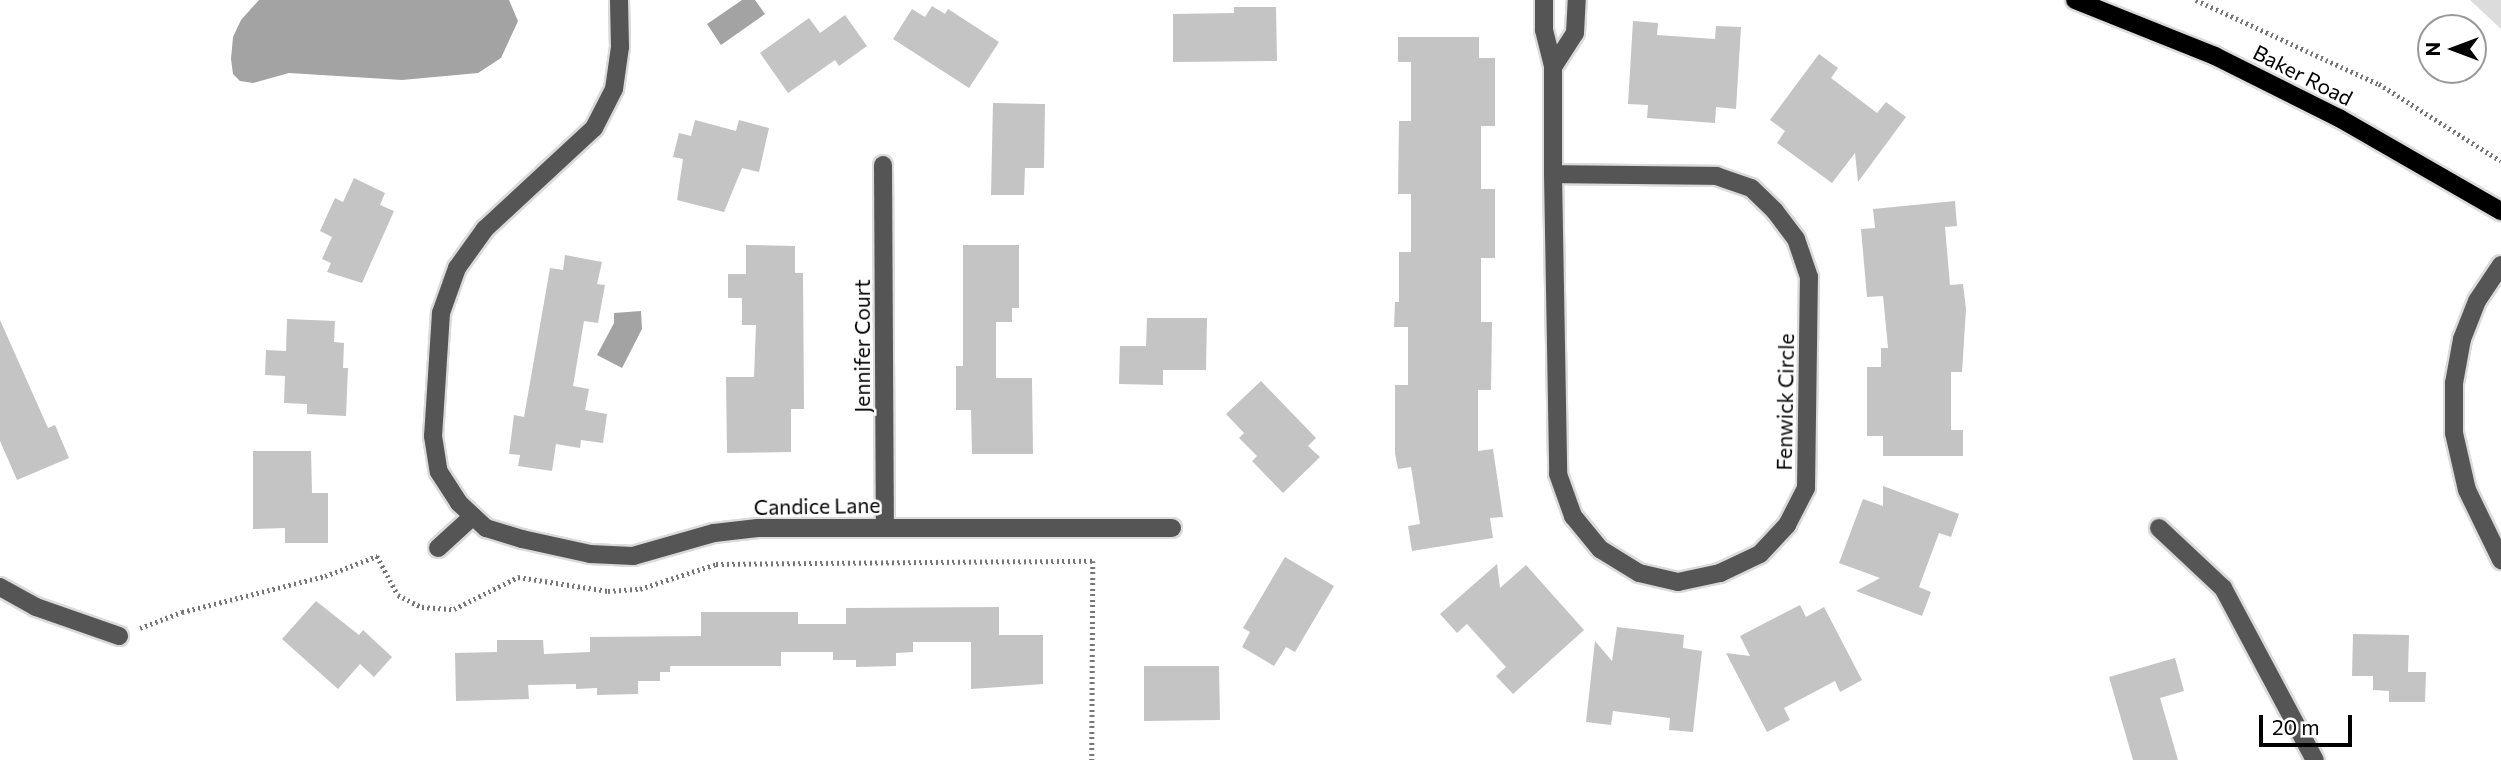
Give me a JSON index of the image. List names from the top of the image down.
{
  "streets": {
    "main road": ["Baker Road"],
    "street": ["Jennifer Court", "Fenwick Circle", "Candice Lane"]
  },
  "crossings": [
    ["Jennifer Court", "Candice Lane"]
  ],
  "scale_bar": "20 m",
  "north": "left"
}
